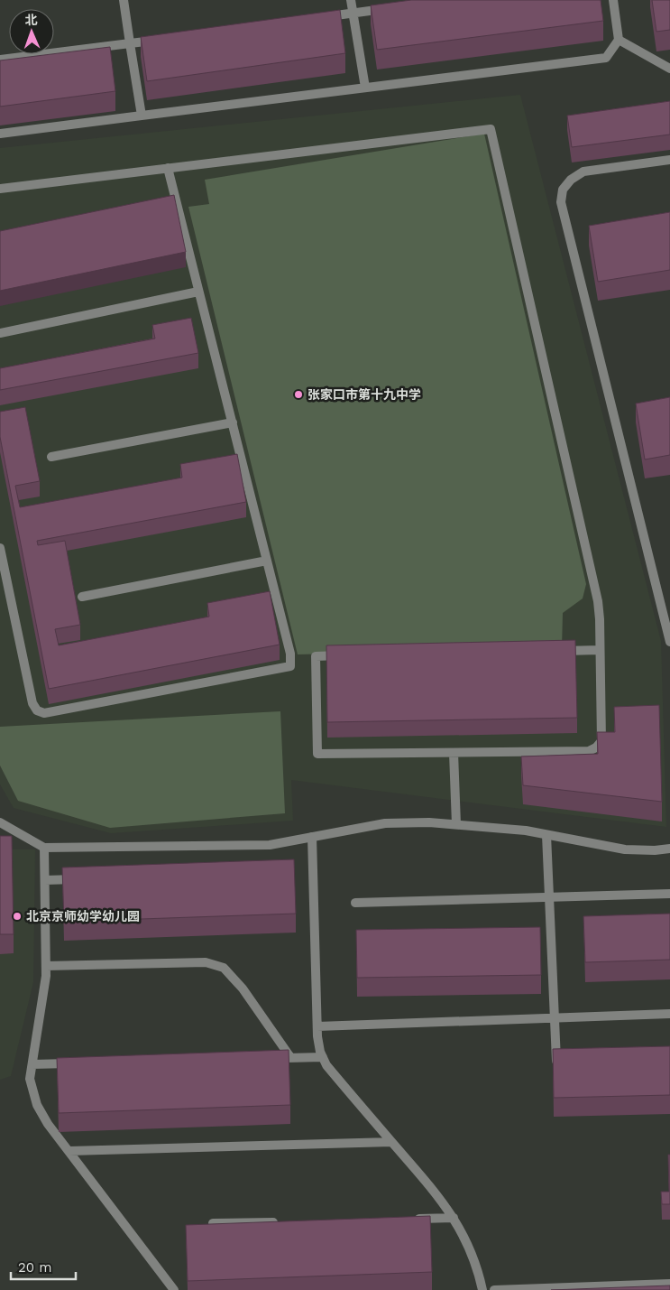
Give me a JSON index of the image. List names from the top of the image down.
{
  "places": ["张家口市第十九中学", "北京京师幼学幼儿园"],
  "scale_bar": "20 m",
  "north": "top"
}
